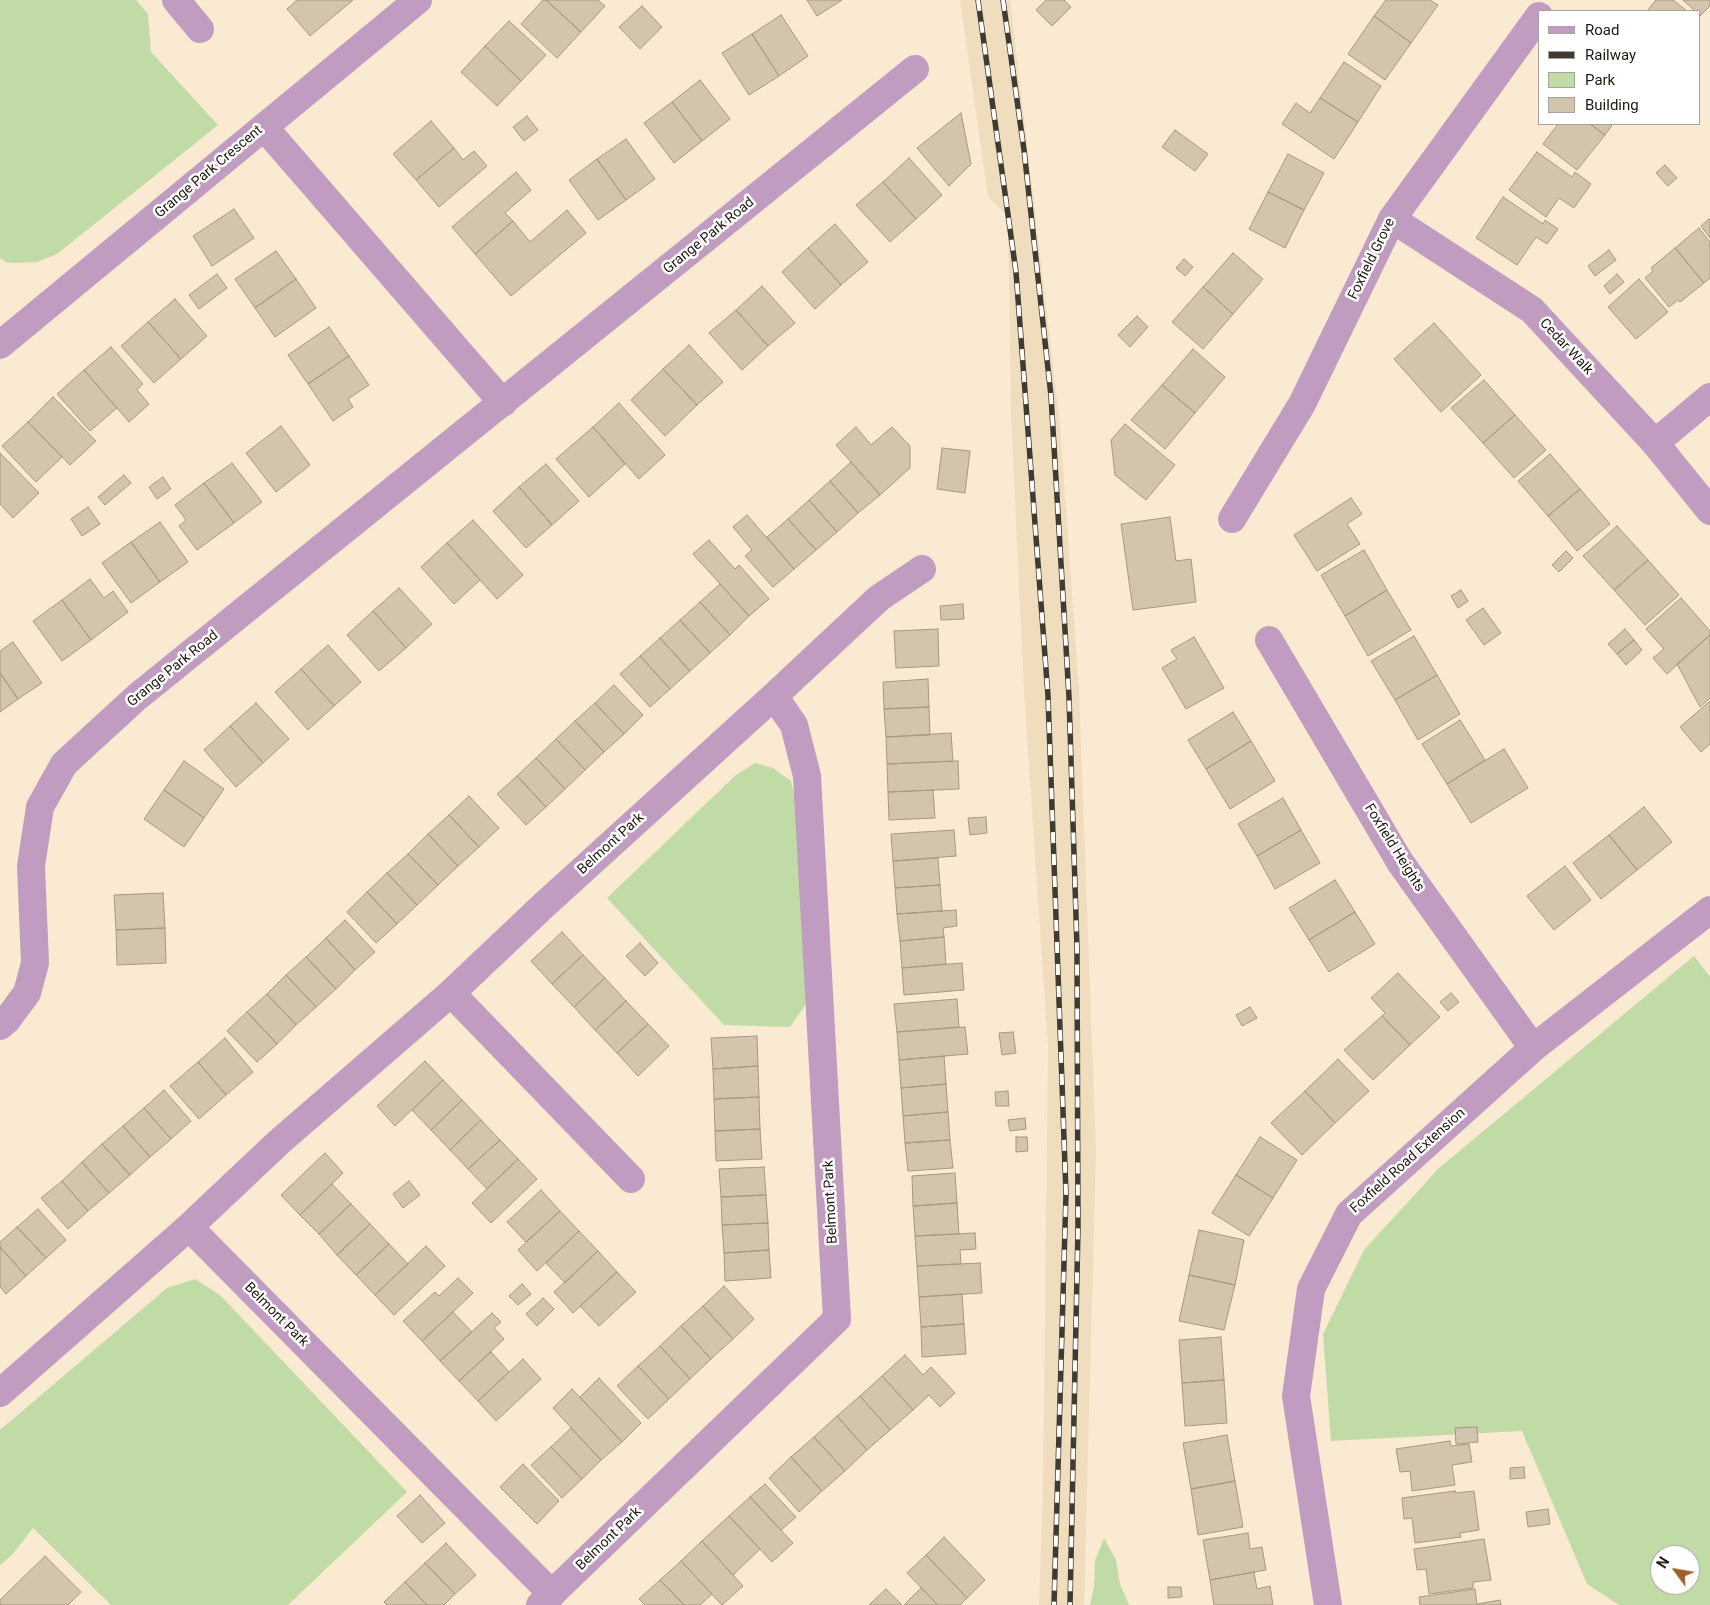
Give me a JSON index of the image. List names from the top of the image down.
{
  "streets": {
    "street": [
      "Grange Park Crescent",
      "Grange Park Road",
      "Foxfield Grove",
      "Cedar Walk",
      "Belmont Park",
      "Foxfield Heights",
      "Foxfield Road Extension"
    ]
  },
  "crossings": [
    ["Foxfield Grove", "Cedar Walk"],
    ["Foxfield Heights", "Foxfield Road Extension"]
  ],
  "legend": [
    "Road",
    "Railway",
    "Park",
    "Building"
  ],
  "north": "top left"
}
